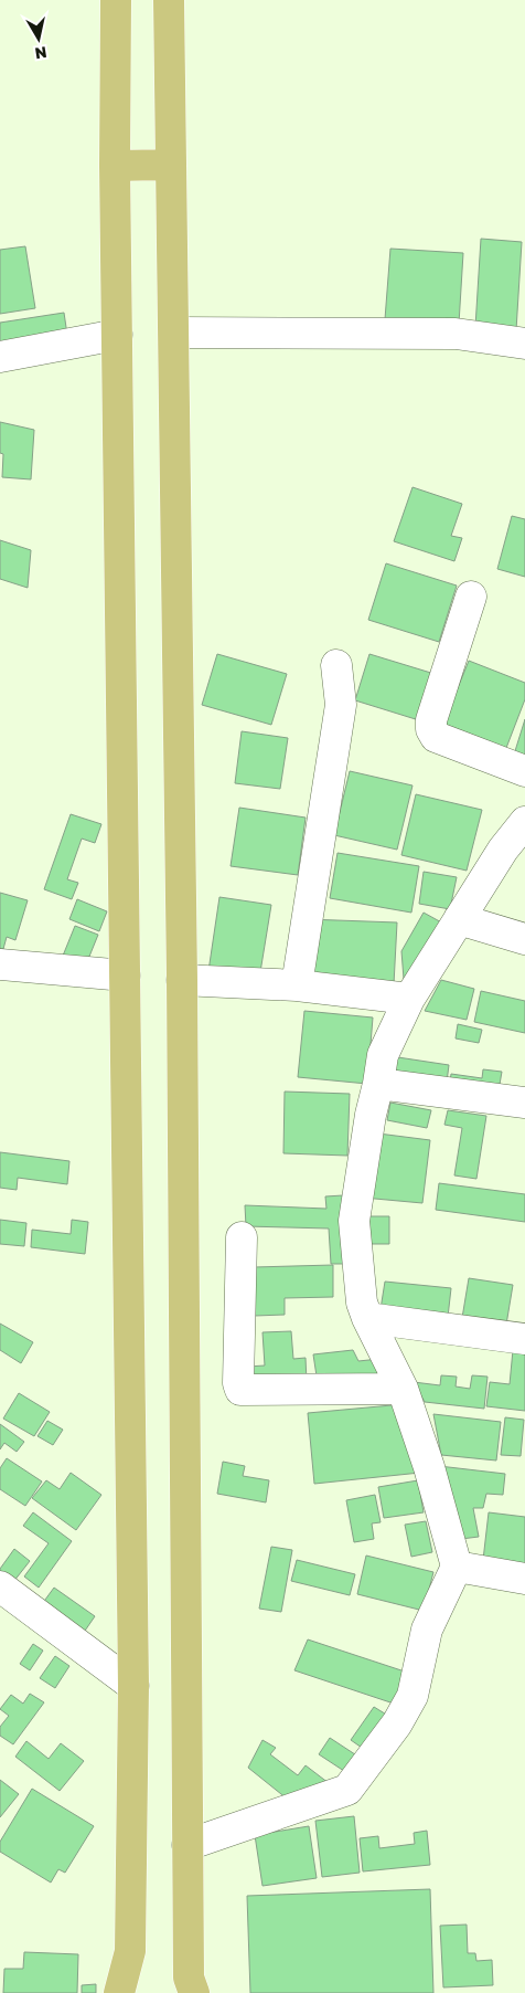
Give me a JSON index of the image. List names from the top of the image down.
{
  "north": "bottom"
}
